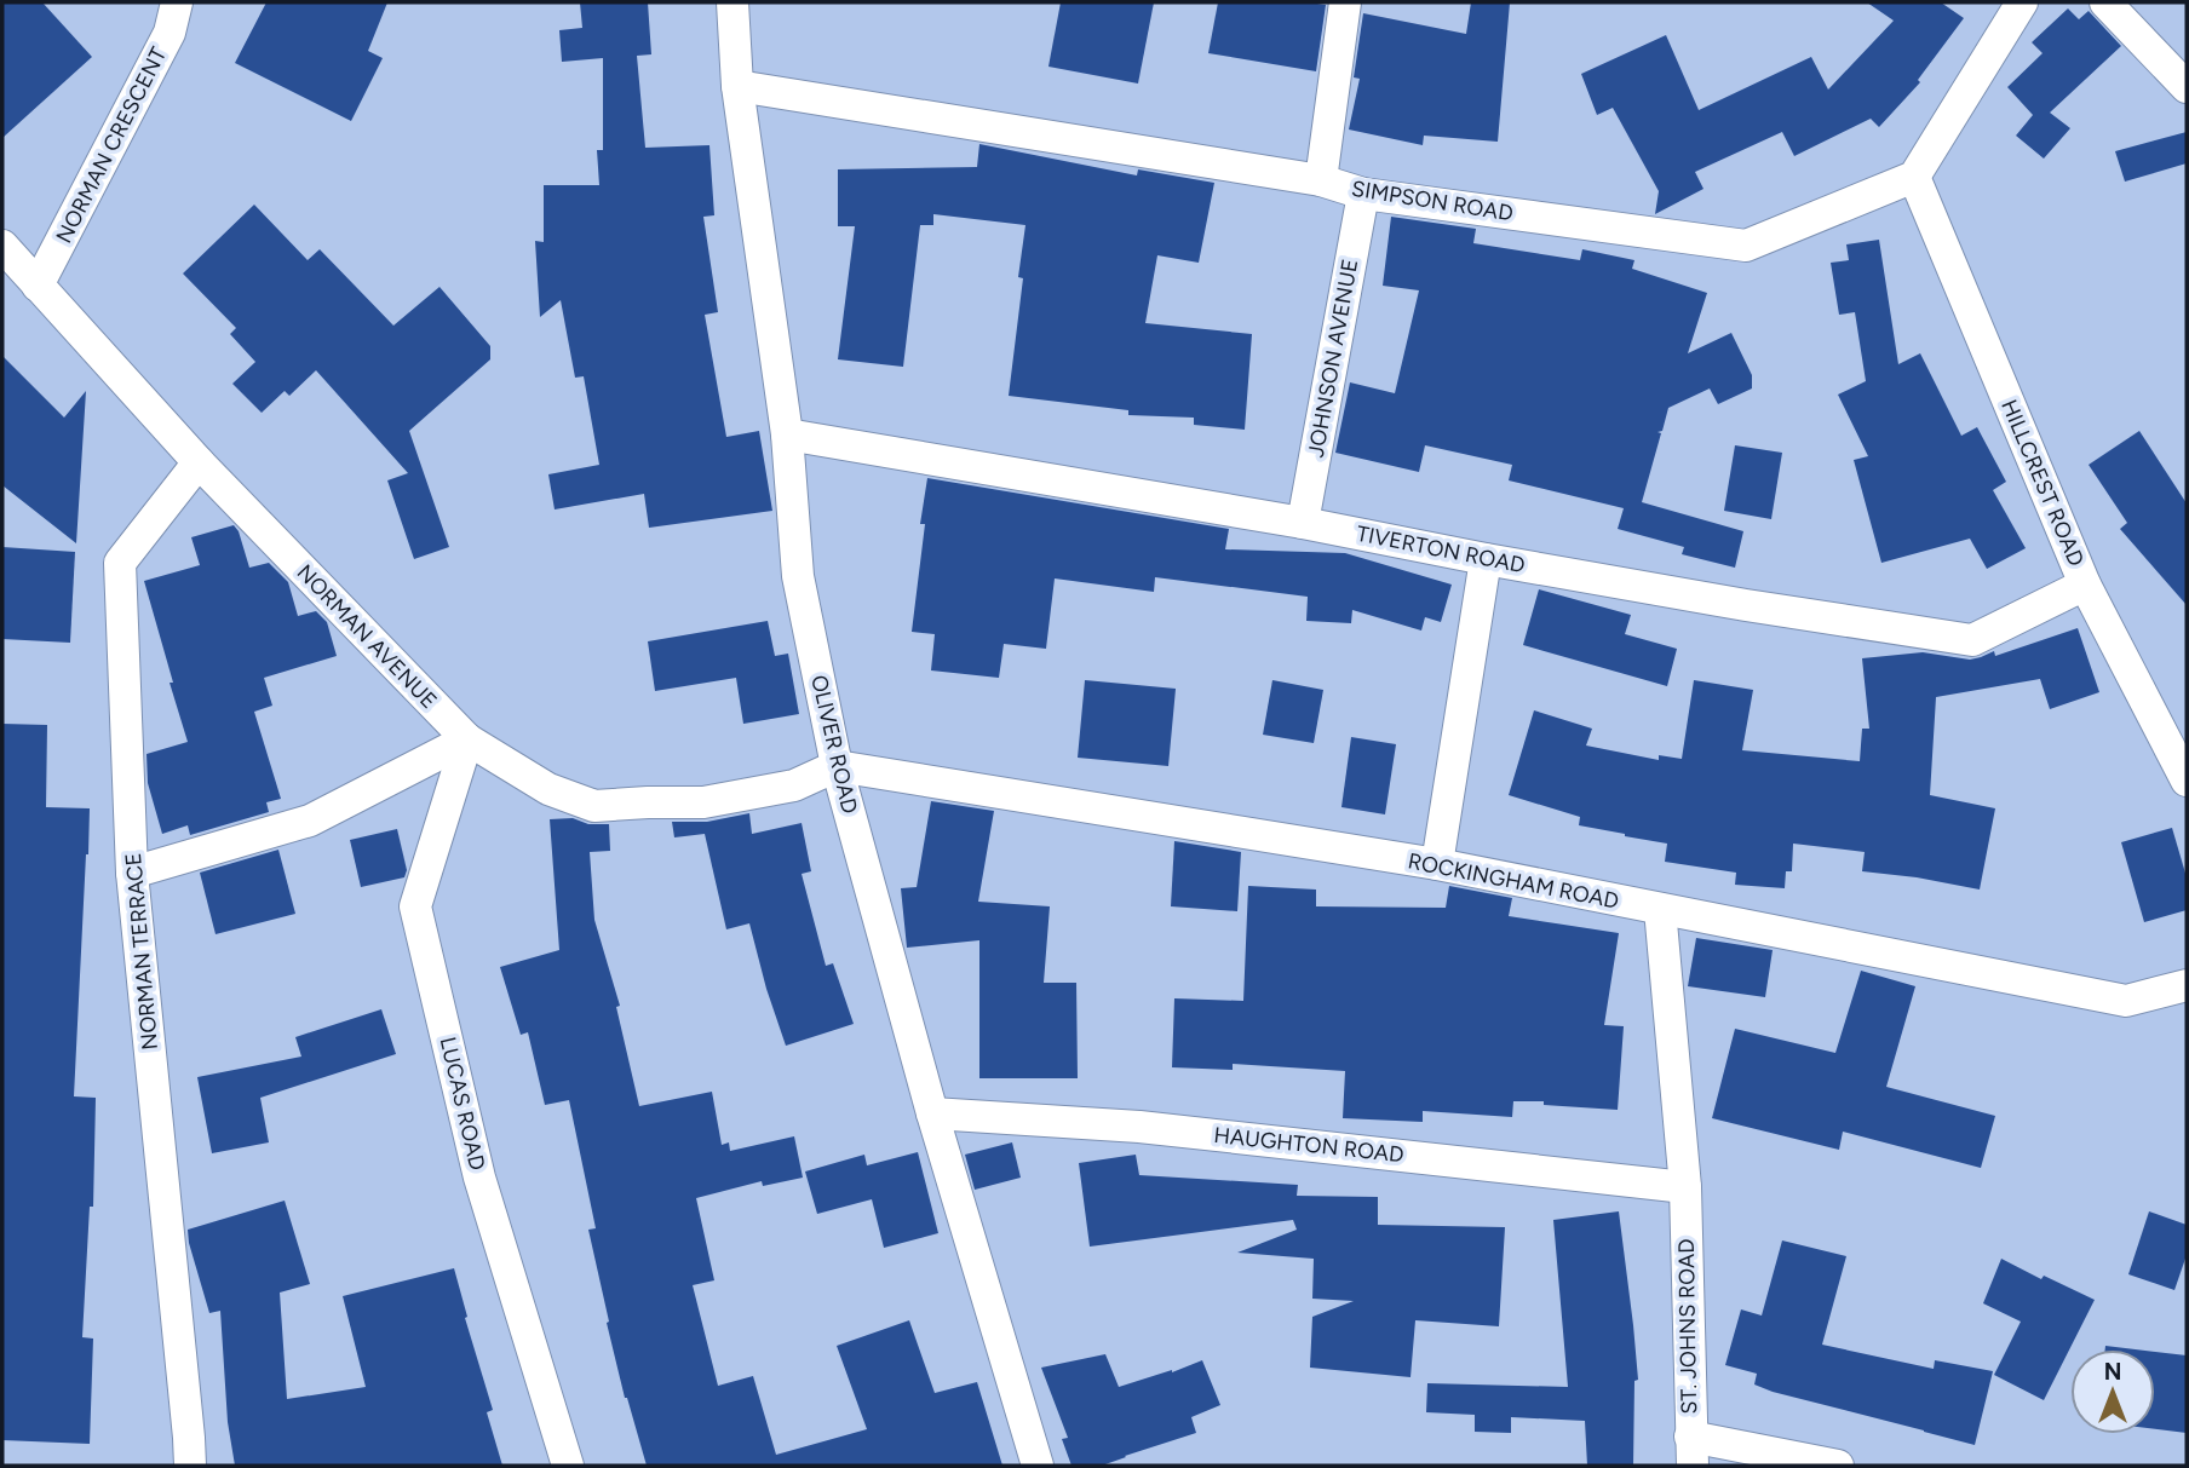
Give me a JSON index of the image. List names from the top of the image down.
{
  "streets": {
    "street": [
      "NORMAN CRESCENT",
      "SIMPSON ROAD",
      "JOHNSON AVENUE",
      "HILLCREST ROAD",
      "TIVERTON ROAD",
      "NORMAN AVENUE",
      "OLIVER ROAD",
      "ROCKINGHAM ROAD",
      "NORMAN TERRACE",
      "LUCAS ROAD",
      "HAUGHTON ROAD",
      "ST. JOHNS ROAD"
    ]
  },
  "crossings": [
    ["NORMAN CRESCENT", "NORMAN AVENUE"],
    ["SIMPSON ROAD", "JOHNSON AVENUE"],
    ["SIMPSON ROAD", "HILLCREST ROAD"],
    ["SIMPSON ROAD", "OLIVER ROAD"],
    ["JOHNSON AVENUE", "TIVERTON ROAD"],
    ["HILLCREST ROAD", "TIVERTON ROAD"],
    ["TIVERTON ROAD", "OLIVER ROAD"],
    ["NORMAN AVENUE", "OLIVER ROAD"],
    ["NORMAN AVENUE", "ROCKINGHAM ROAD"],
    ["NORMAN AVENUE", "NORMAN TERRACE"],
    ["NORMAN AVENUE", "LUCAS ROAD"],
    ["OLIVER ROAD", "ROCKINGHAM ROAD"],
    ["OLIVER ROAD", "HAUGHTON ROAD"],
    ["ROCKINGHAM ROAD", "ST. JOHNS ROAD"],
    ["HAUGHTON ROAD", "ST. JOHNS ROAD"]
  ],
  "north": "top"
}
